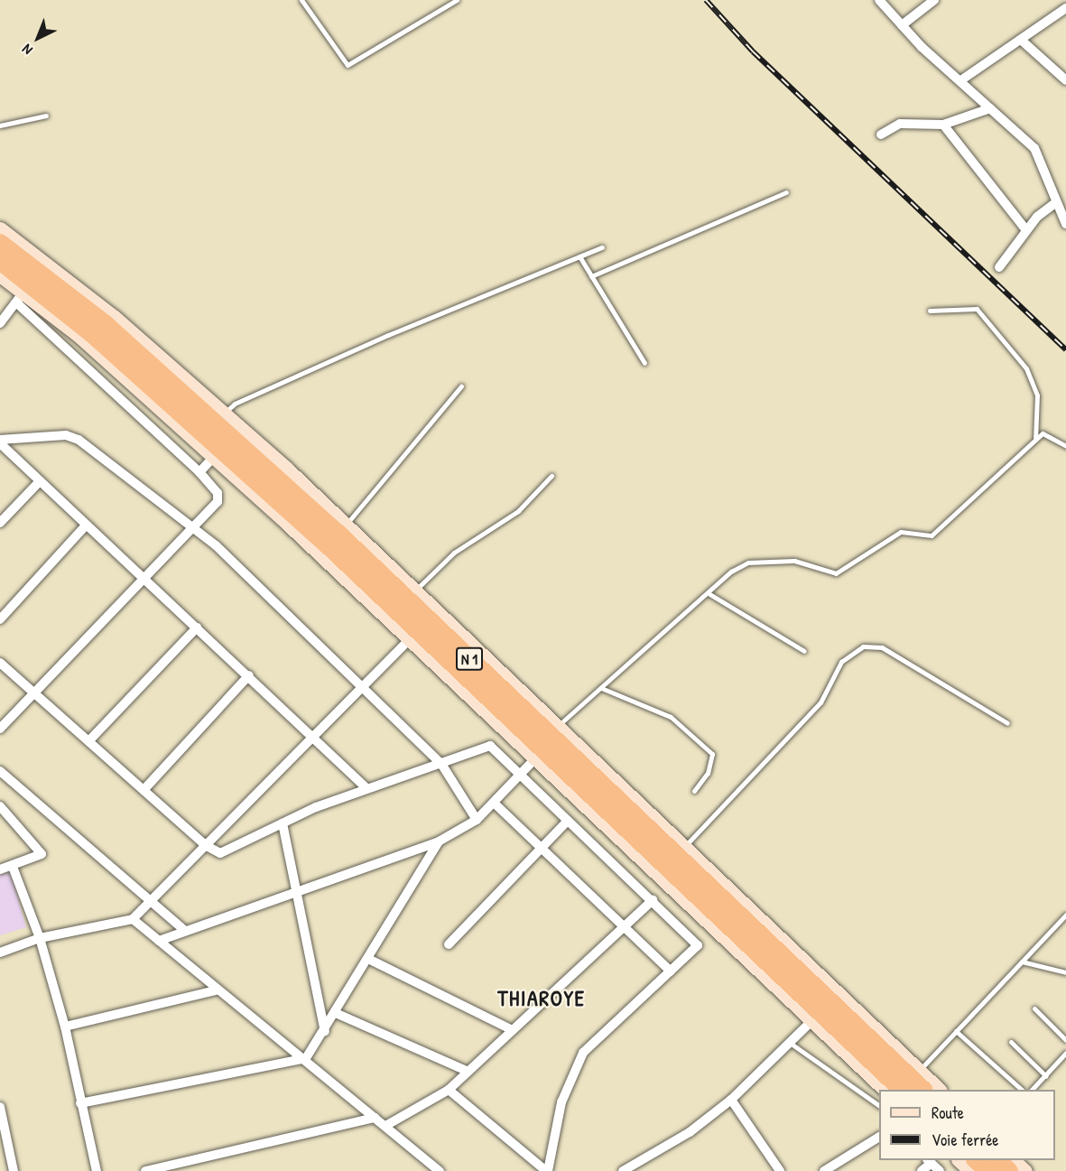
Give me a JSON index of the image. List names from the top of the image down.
{
  "streets": {
    "highway": ["N 1"]
  },
  "districts": ["THIAROYE"],
  "legend": ["Route", "Voie ferrée"],
  "north": "bottom left"
}
